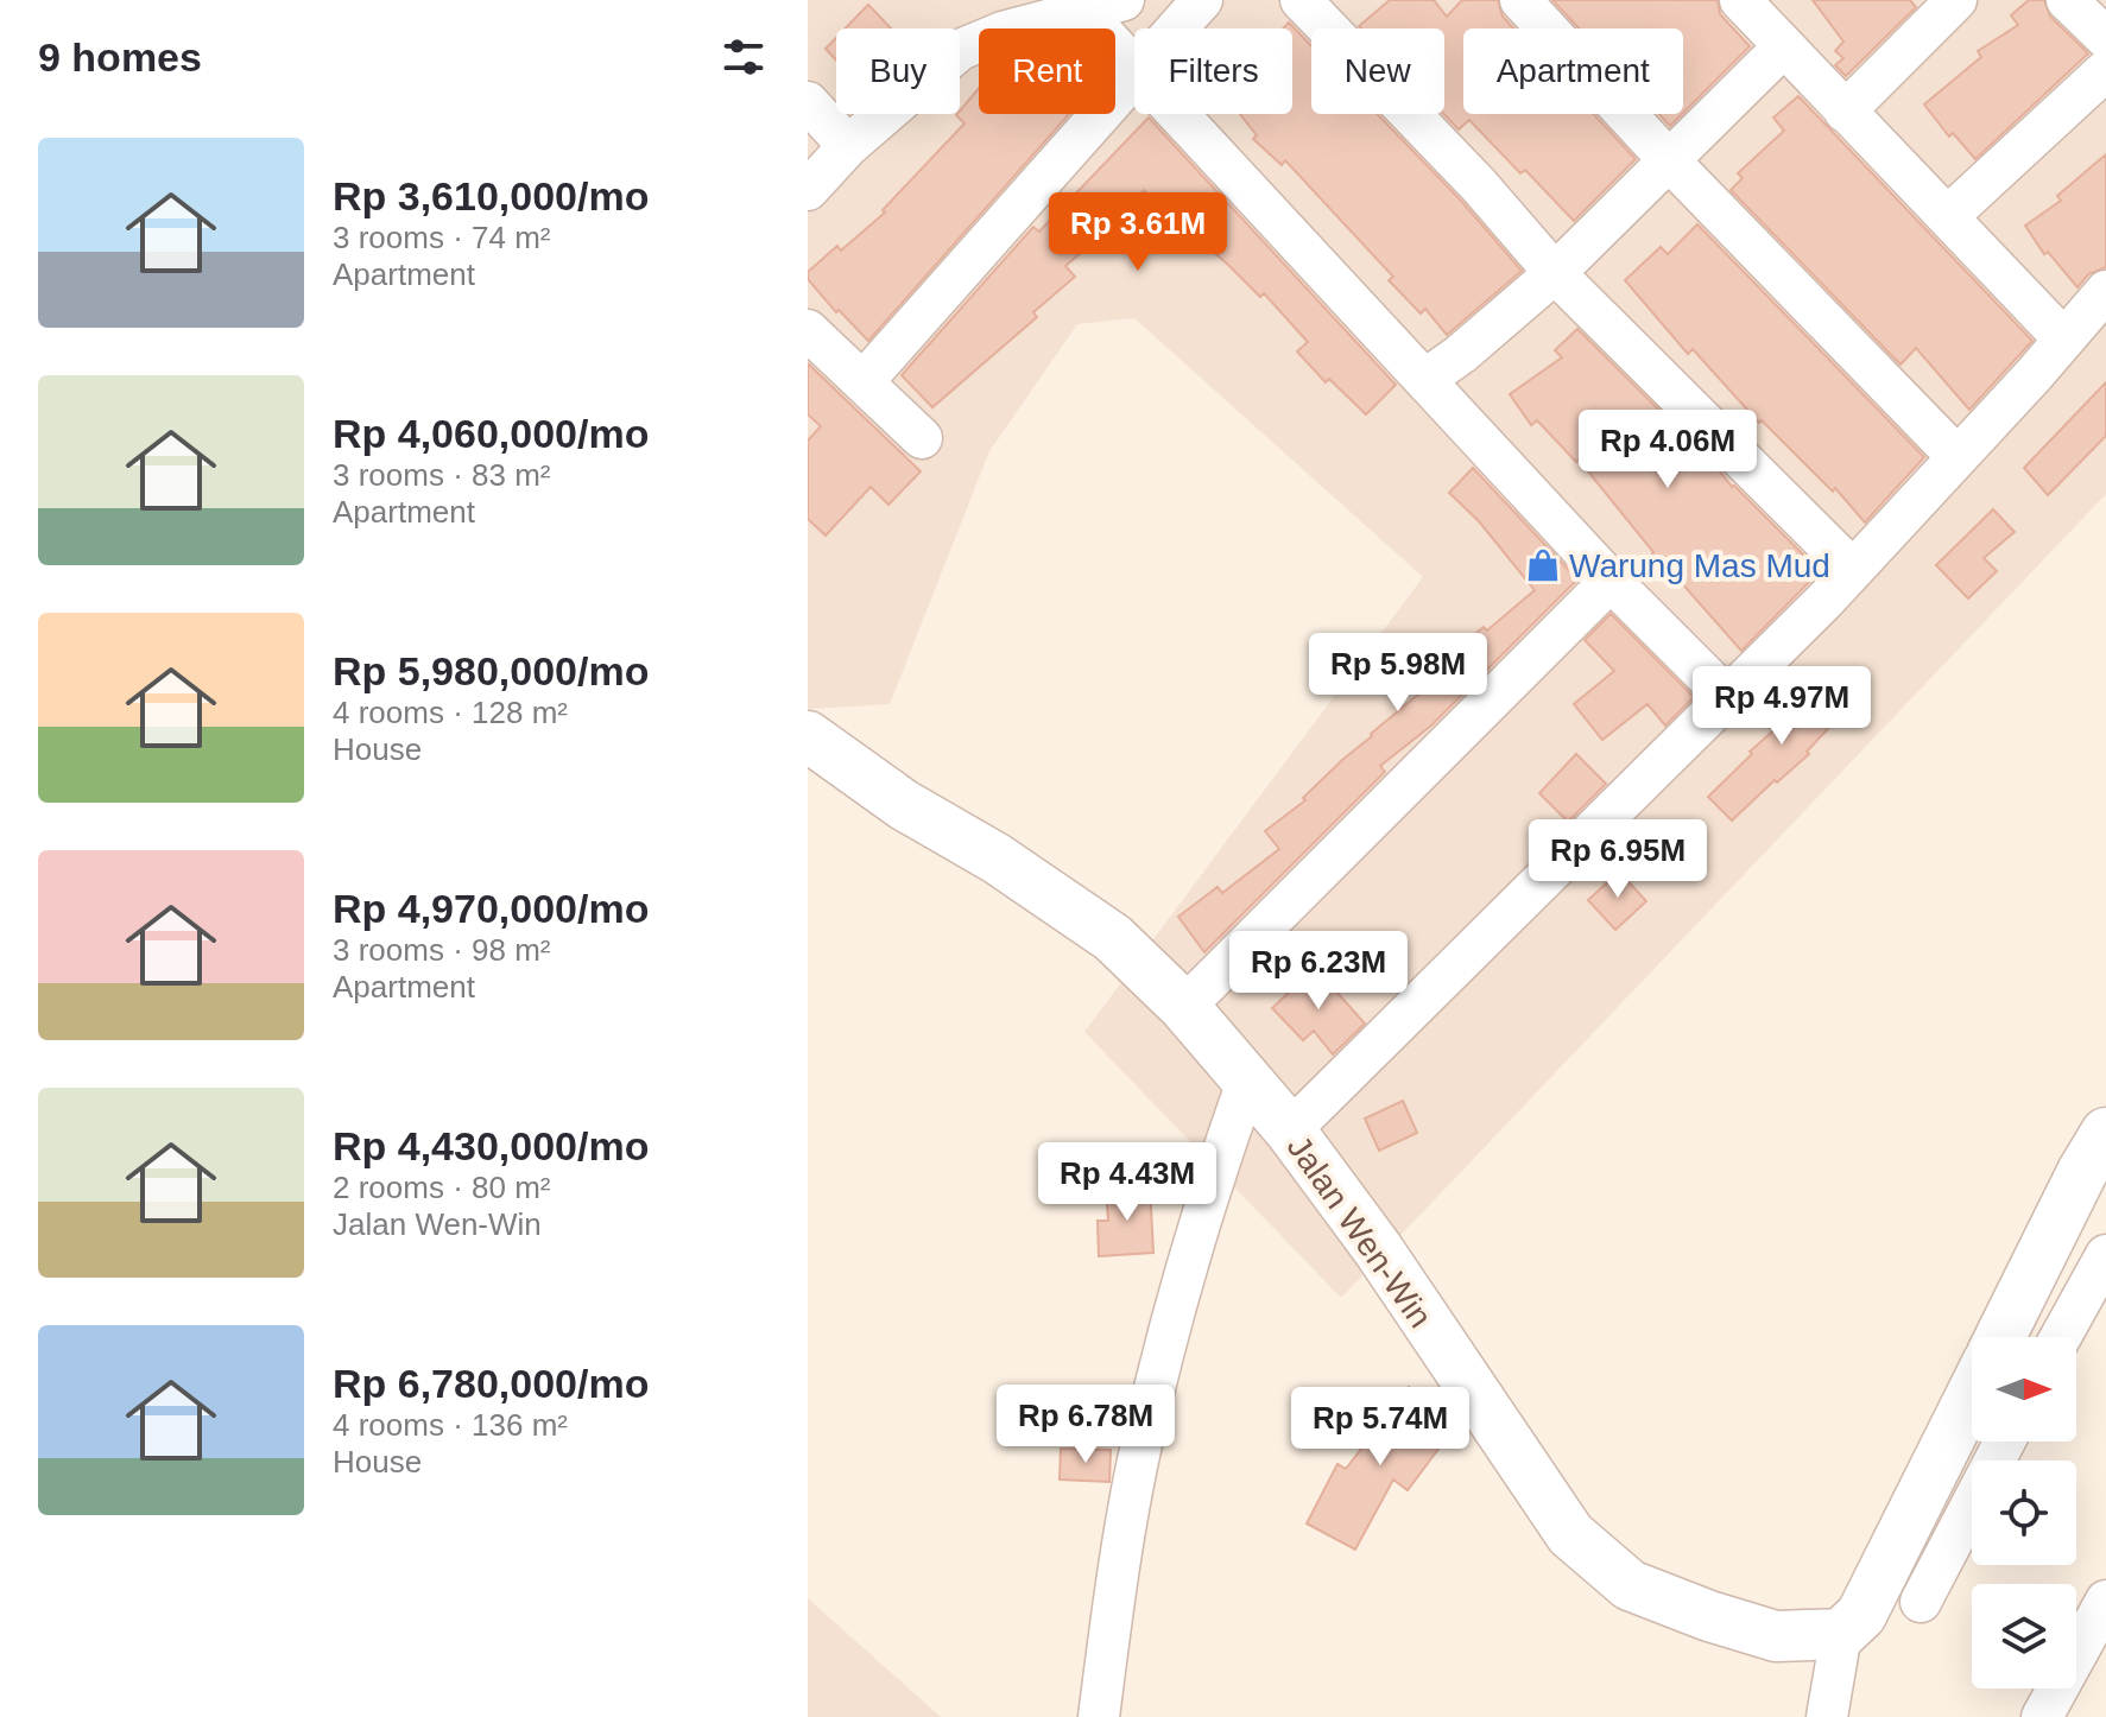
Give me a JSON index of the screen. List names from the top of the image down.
{
  "streets": {
    "street": ["Jalan Wen-Win"]
  },
  "places": {
    "shop": ["Warung Mas Mud"]
  },
  "north": "right",
  "page": {
    "heading": "9 homes",
    "chip": [
      "Buy",
      "Rent",
      "Filters",
      "New",
      "Apartment"
    ],
    "list": [
      {
        "name": "Rp 3,610,000/mo",
        "note": "3 rooms · 74 m² · Apartment"
      },
      {
        "name": "Rp 4,060,000/mo",
        "note": "3 rooms · 83 m² · Apartment"
      },
      {
        "name": "Rp 5,980,000/mo",
        "note": "4 rooms · 128 m² · House"
      },
      {
        "name": "Rp 4,970,000/mo",
        "note": "3 rooms · 98 m² · Apartment"
      },
      {
        "name": "Rp 4,430,000/mo",
        "note": "2 rooms · 80 m² · Jalan Wen-Win"
      },
      {
        "name": "Rp 6,780,000/mo",
        "note": "4 rooms · 136 m² · House"
      }
    ],
    "price": [
      "Rp 3.61M",
      "Rp 4.06M",
      "Rp 5.98M",
      "Rp 4.97M",
      "Rp 6.95M",
      "Rp 6.23M",
      "Rp 4.43M",
      "Rp 6.78M",
      "Rp 5.74M"
    ]
  }
}
